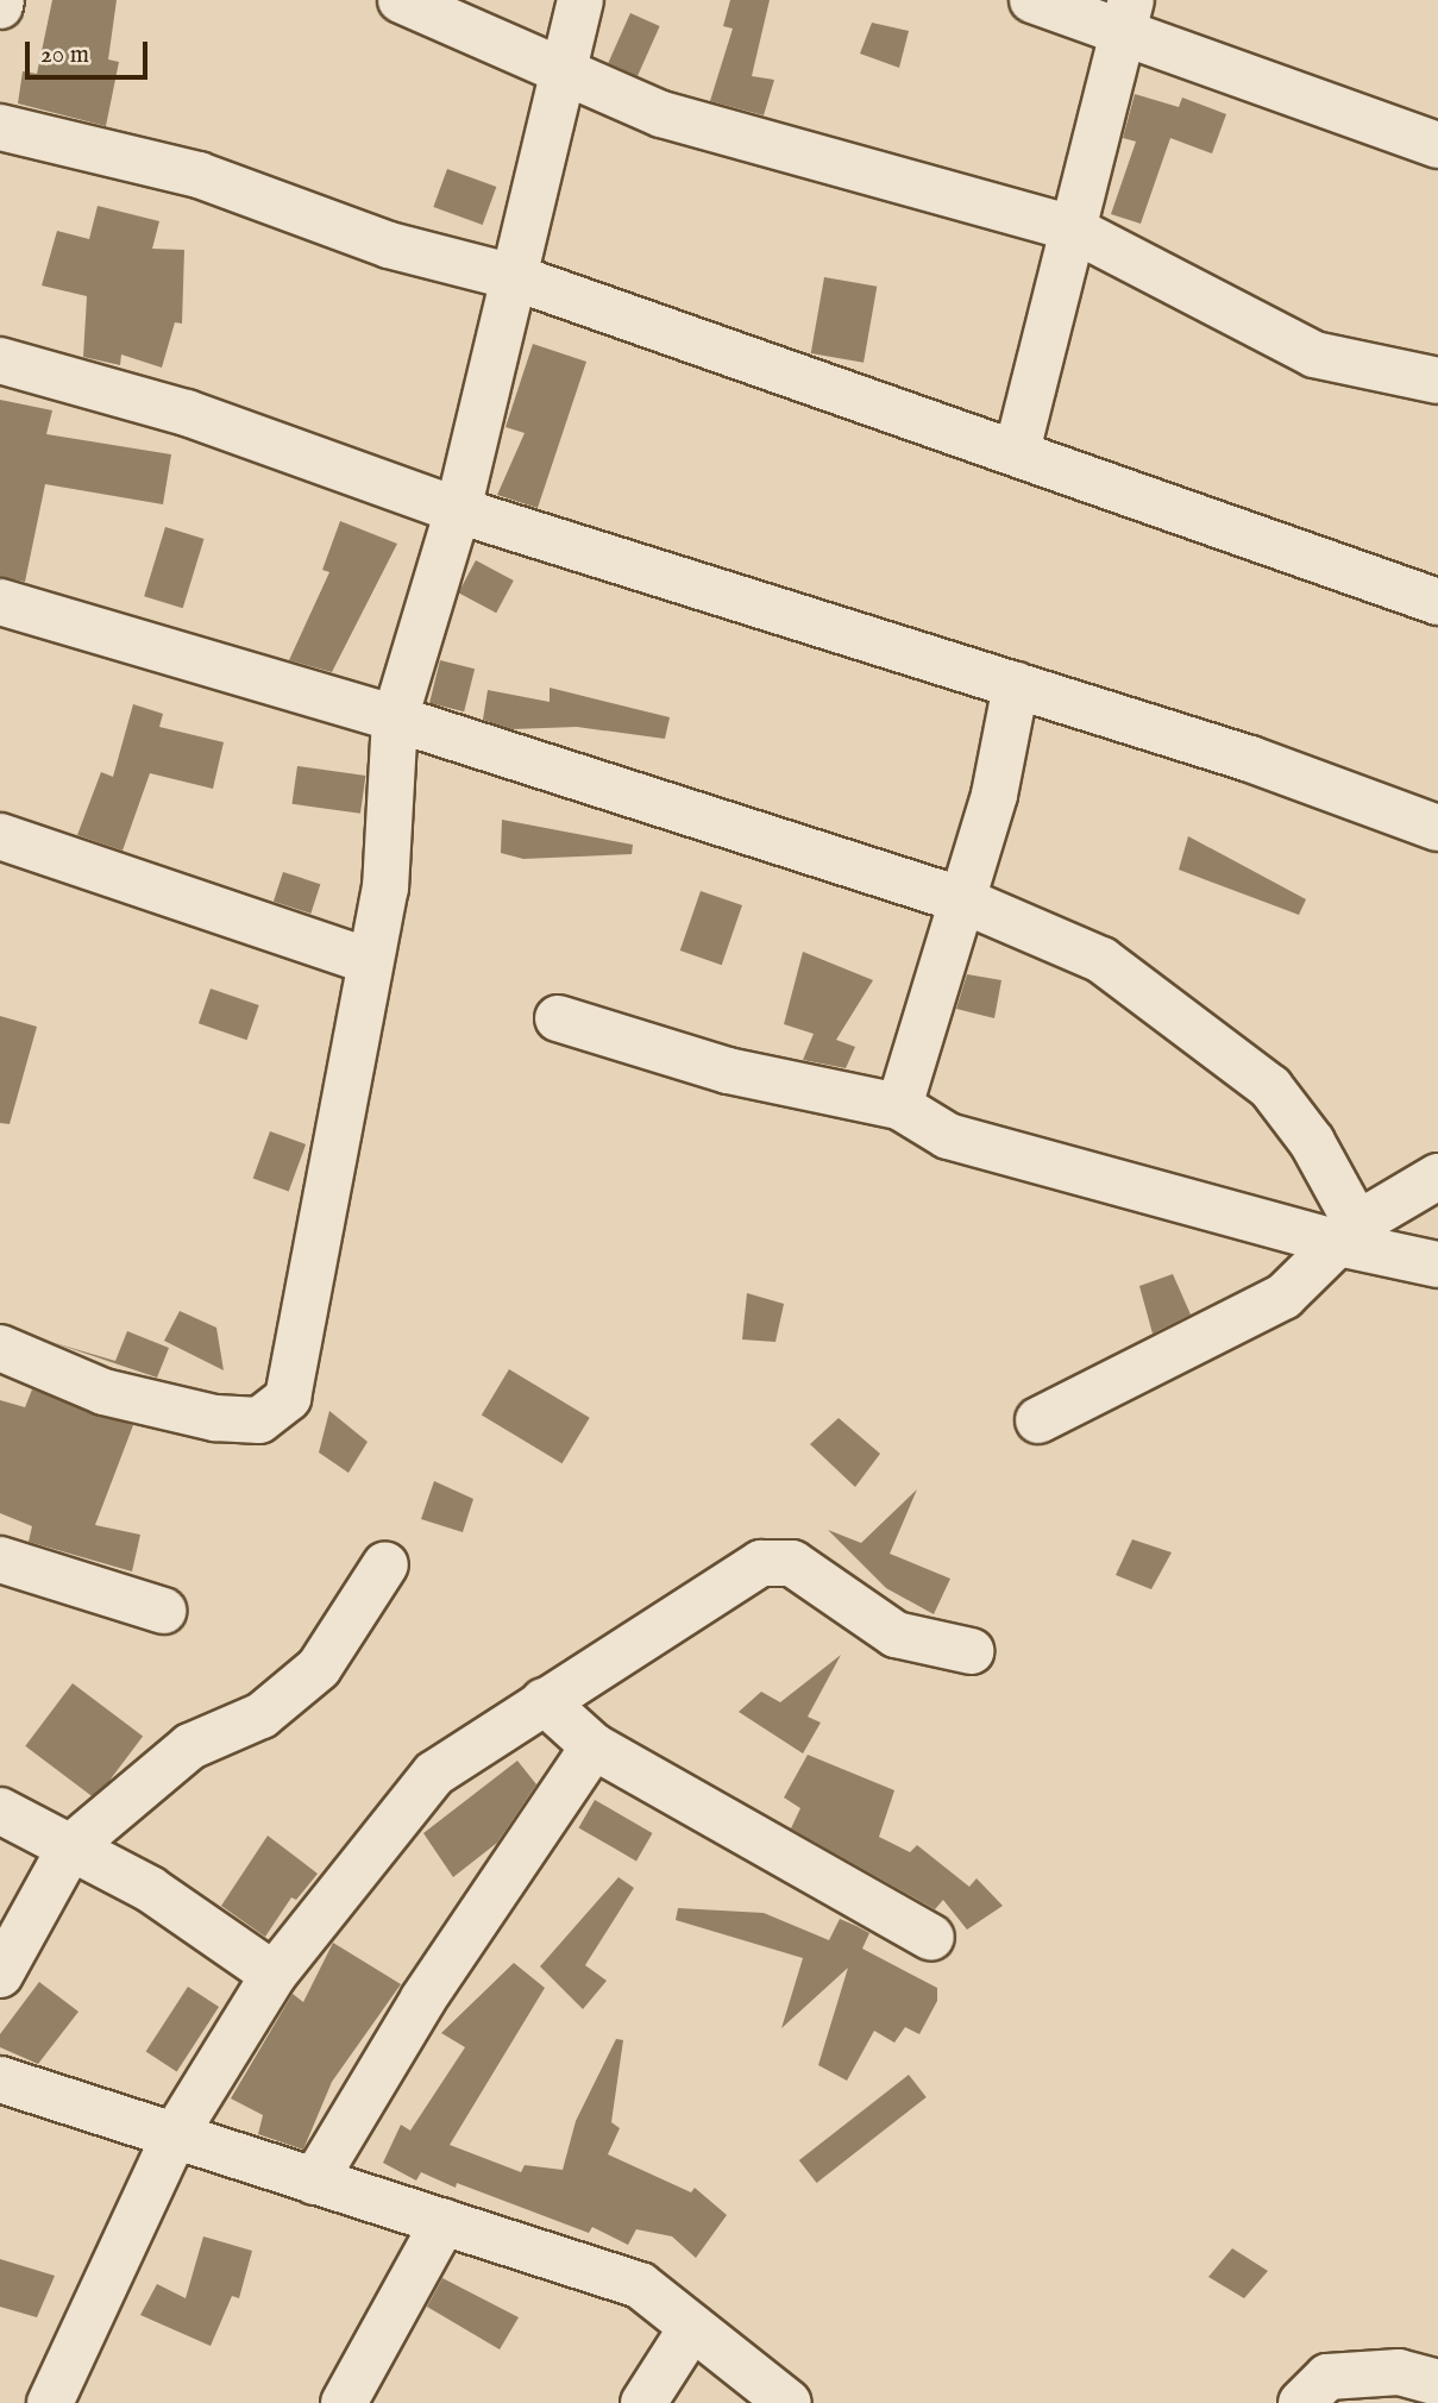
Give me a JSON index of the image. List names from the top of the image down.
{
  "scale_bar": "20 m"
}
